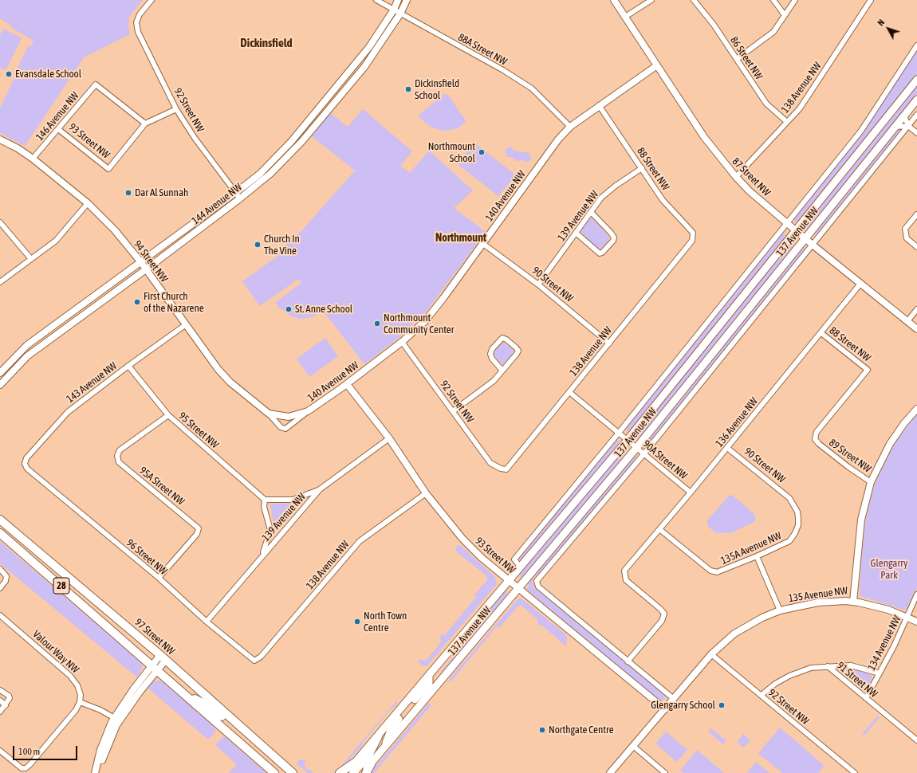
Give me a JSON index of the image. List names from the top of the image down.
{
  "streets": {
    "main road": ["137 Avenue NW", "28", "97 Street NW"],
    "street": [
      "88A Street NW",
      "86 Street NW",
      "138 Avenue NW",
      "92 Street NW",
      "146 Avenue NW",
      "93 Street NW",
      "88 Street NW",
      "87 Street NW",
      "140 Avenue NW",
      "144 Avenue NW",
      "139 Avenue NW",
      "94 Street NW",
      "90 Street NW",
      "143 Avenue NW",
      "136 Avenue NW",
      "95 Street NW",
      "89 Street NW",
      "90A Street NW",
      "95A Street NW",
      "135A Avenue NW",
      "96 Street NW",
      "135 Avenue NW",
      "134 Avenue NW",
      "Valour Way NW",
      "91 Street NW"
    ]
  },
  "crossings": [
    ["88A Street NW", "140 Avenue NW"],
    ["88A Street NW", "144 Avenue NW"],
    ["86 Street NW", "138 Avenue NW"],
    ["138 Avenue NW", "92 Street NW"],
    ["138 Avenue NW", "93 Street NW"],
    ["138 Avenue NW", "88 Street NW"],
    ["138 Avenue NW", "87 Street NW"],
    ["138 Avenue NW", "90 Street NW"],
    ["138 Avenue NW", "90A Street NW"],
    ["138 Avenue NW", "96 Street NW"],
    ["92 Street NW", "140 Avenue NW"],
    ["92 Street NW", "144 Avenue NW"],
    ["92 Street NW", "135 Avenue NW"],
    ["146 Avenue NW", "93 Street NW"],
    ["146 Avenue NW", "94 Street NW"],
    ["93 Street NW", "140 Avenue NW"],
    ["93 Street NW", "139 Avenue NW"],
    ["93 Street NW", "137 Avenue NW"],
    ["93 Street NW", "135 Avenue NW"],
    ["88 Street NW", "140 Avenue NW"],
    ["88 Street NW", "139 Avenue NW"],
    ["88 Street NW", "136 Avenue NW"],
    ["88 Street NW", "89 Street NW"],
    ["87 Street NW", "140 Avenue NW"],
    ["87 Street NW", "137 Avenue NW"],
    ["87 Street NW", "136 Avenue NW"],
    ["140 Avenue NW", "94 Street NW"],
    ["140 Avenue NW", "90 Street NW"],
    ["144 Avenue NW", "94 Street NW"],
    ["139 Avenue NW", "90 Street NW"],
    ["139 Avenue NW", "96 Street NW"],
    ["137 Avenue NW", "136 Avenue NW"],
    ["137 Avenue NW", "90A Street NW"],
    ["94 Street NW", "143 Avenue NW"],
    ["90 Street NW", "136 Avenue NW"],
    ["90 Street NW", "135A Avenue NW"],
    ["143 Avenue NW", "95 Street NW"],
    ["143 Avenue NW", "96 Street NW"],
    ["136 Avenue NW", "90A Street NW"],
    ["136 Avenue NW", "135A Avenue NW"],
    ["95 Street NW", "95A Street NW"],
    ["89 Street NW", "135 Avenue NW"],
    ["95A Street NW", "96 Street NW"],
    ["134 Avenue NW", "91 Street NW"]
  ],
  "districts": ["Dickinsfield", "Northmount"],
  "parks": ["Glengarry Park"],
  "places": [
    "Evansdale School",
    "Dickinsfield School",
    "Northmount School",
    "Dar Al Sunnah",
    "Church In The Vine",
    "First Church of the Nazarene",
    "St. Anne School",
    "Northmount Community Center",
    "North Town Centre",
    "Glengarry School",
    "Northgate Centre"
  ],
  "scale_bar": "100 m",
  "north": "top left"
}
